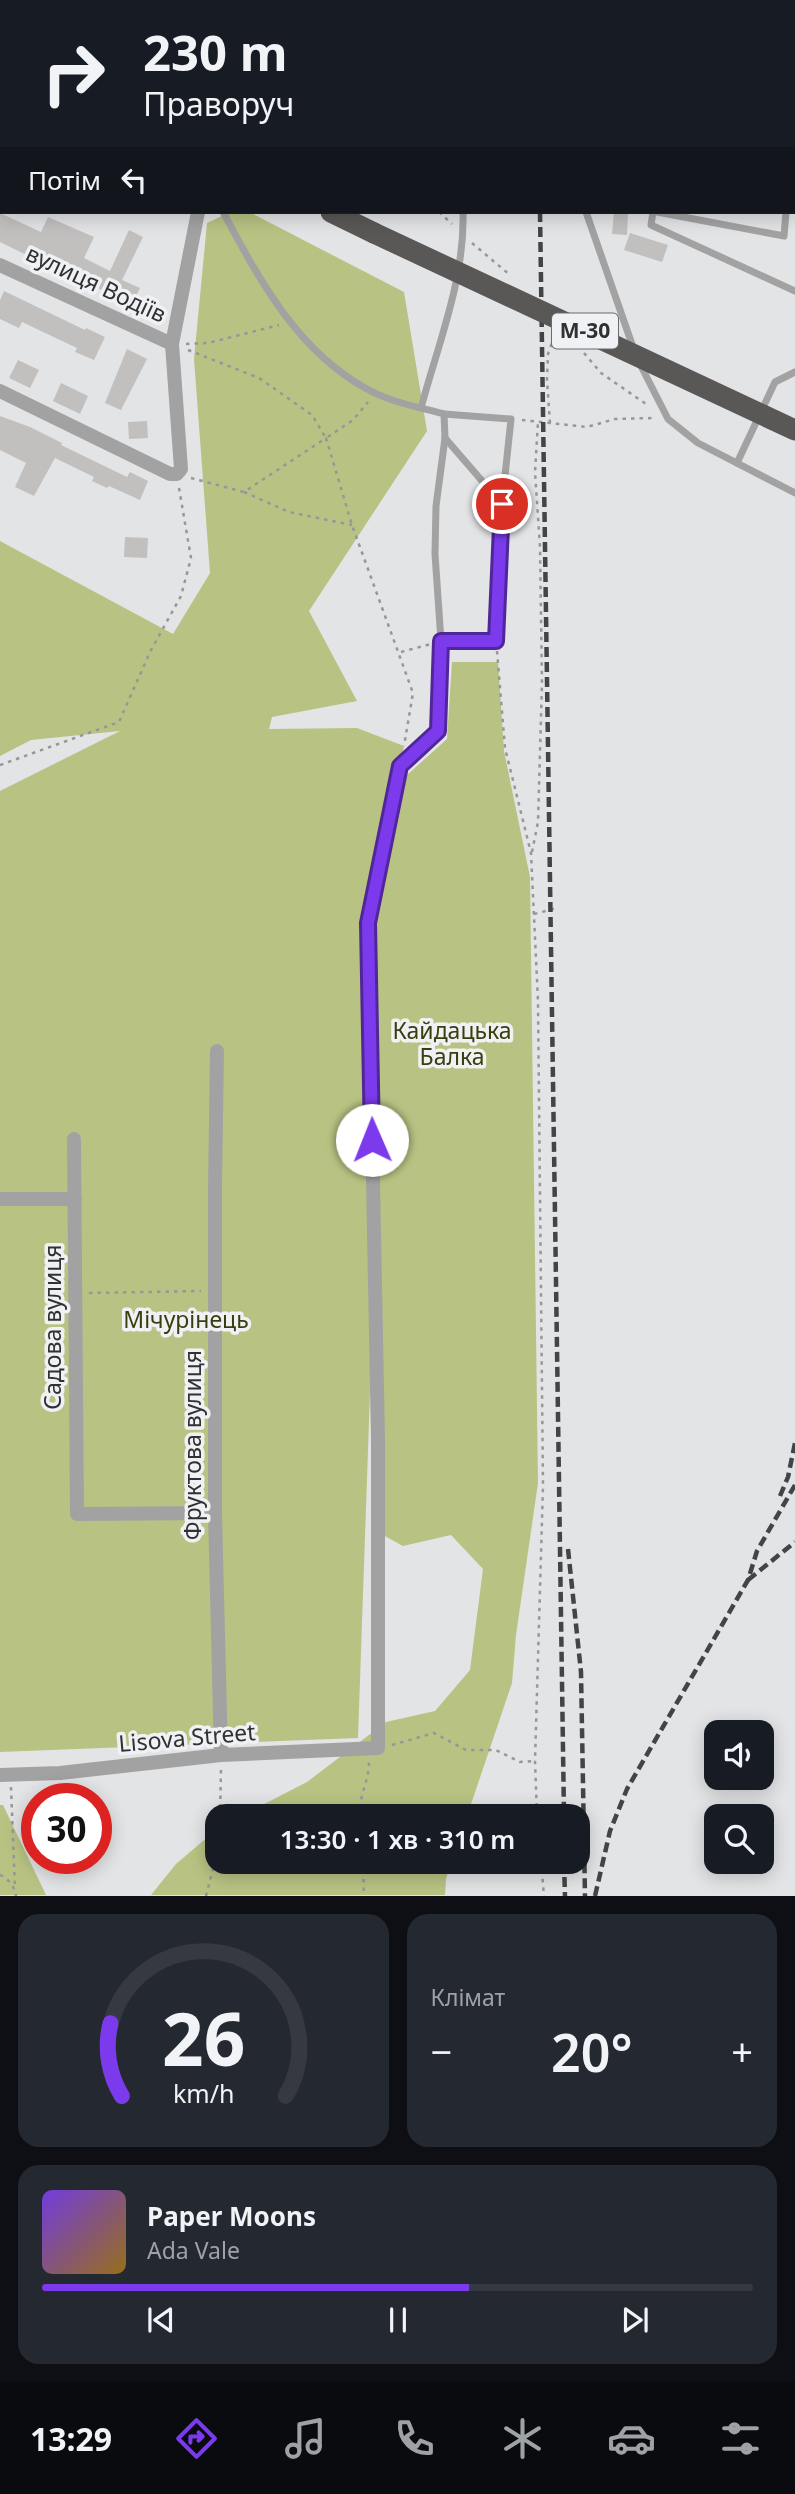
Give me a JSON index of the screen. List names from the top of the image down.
{
  "streets": {
    "highway": ["М-30"],
    "street": [
      "вулиця Водіїв",
      "Садова вулиця",
      "Фруктова вулиця",
      "Lisova Street"
    ]
  },
  "crossings": [
    ["Садова вулиця", "Фруктова вулиця"],
    ["Фруктова вулиця", "Lisova Street"]
  ],
  "parks": ["Кайдацька Балка", "Мічурінець"],
  "page": {
    "turn": ["230 m", "Праворуч"],
    "then": "Потім",
    "limit": "30",
    "trip": "13:30 · 1 хв · 310 m",
    "tile": "Клімат",
    "heat": ["−", "20°", "+"],
    "song": ["Paper Moons", "Ada Vale"],
    "tabs": "13:29",
    "gauge": ["26", "km/h"]
  }
}
